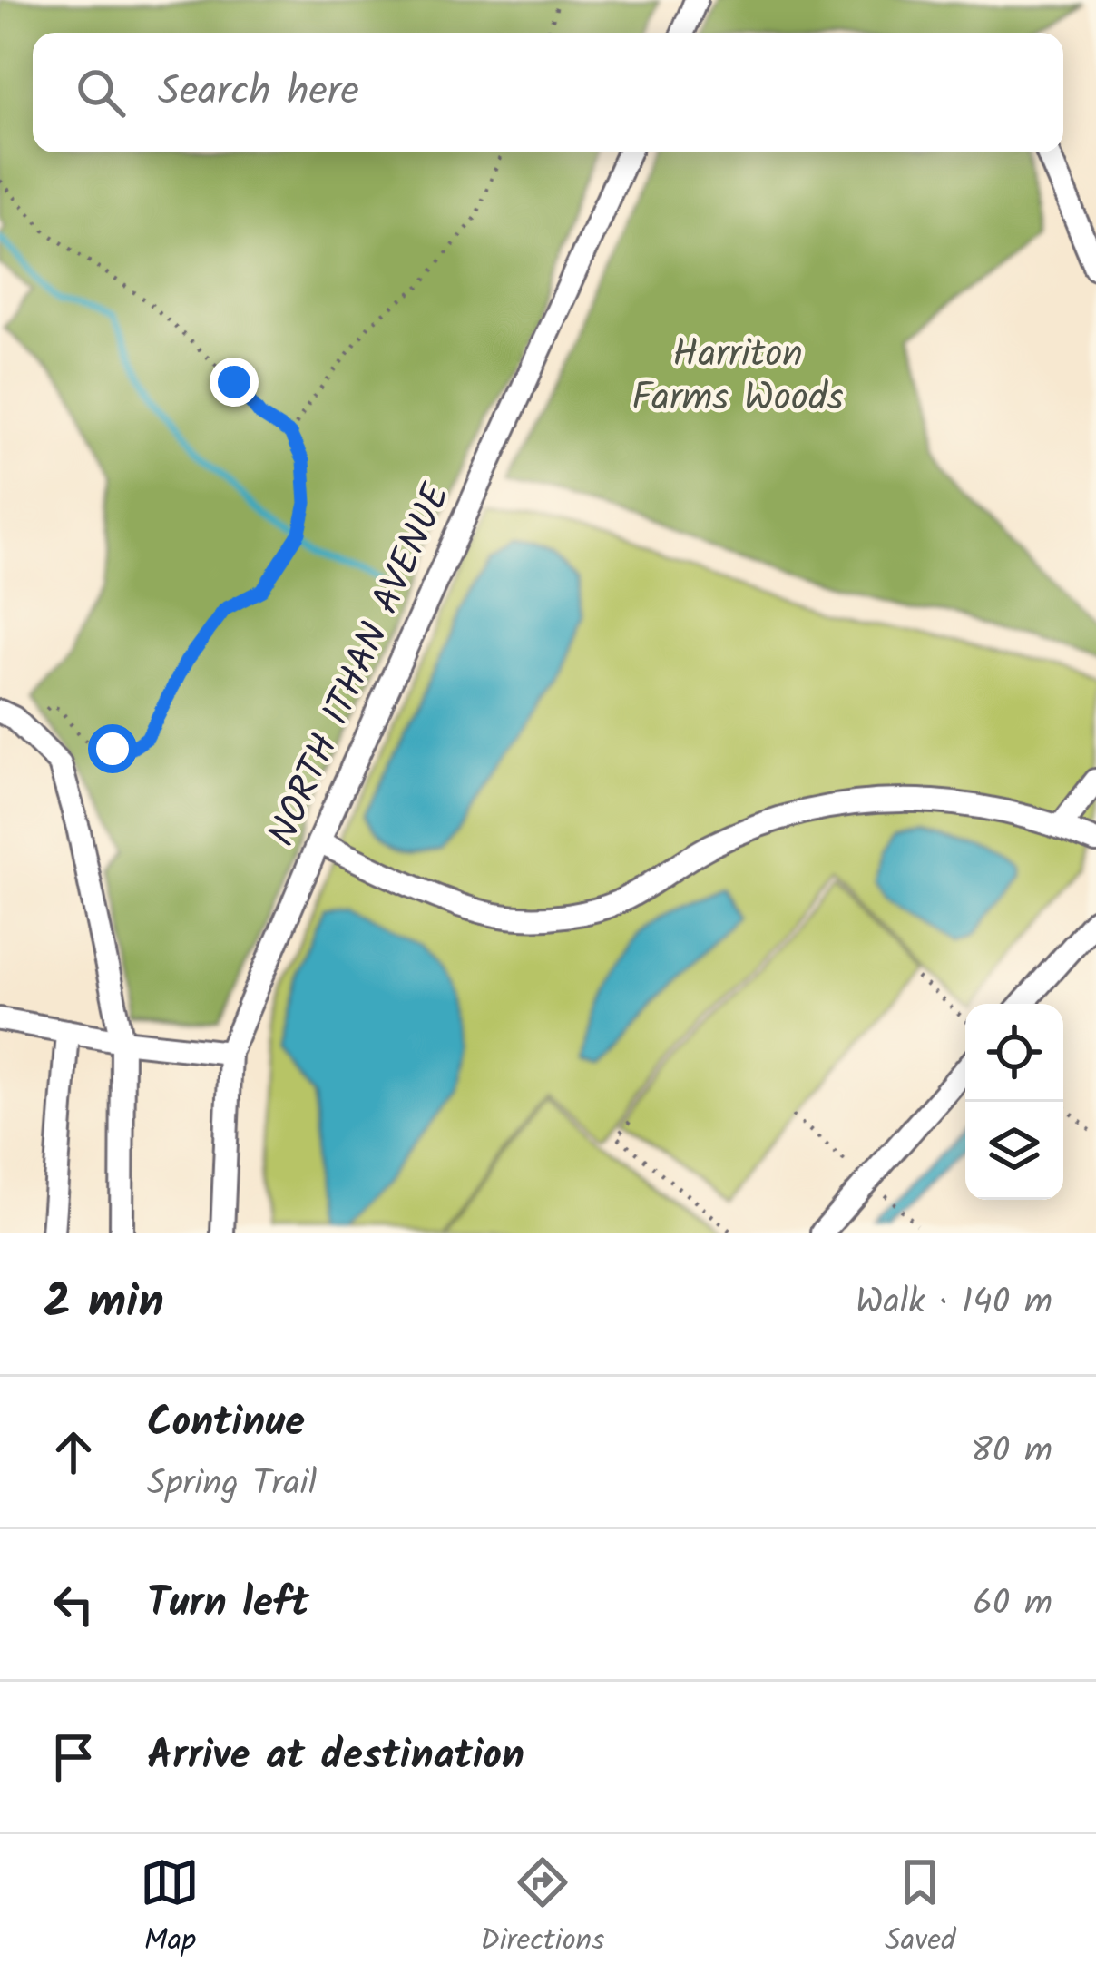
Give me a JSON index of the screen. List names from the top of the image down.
{
  "streets": {
    "street": ["NORTH ITHAN AVENUE"]
  },
  "parks": ["Harriton Farms Woods"],
  "page": {
    "search": "Search here",
    "heading": ["2 min", "Walk · 140 m"],
    "list": [
      ["Continue", "Spring Trail", "80 m"],
      ["Turn left", "60 m"],
      "Arrive at destination"
    ],
    "nav": ["Map", "Directions", "Saved"]
  }
}
